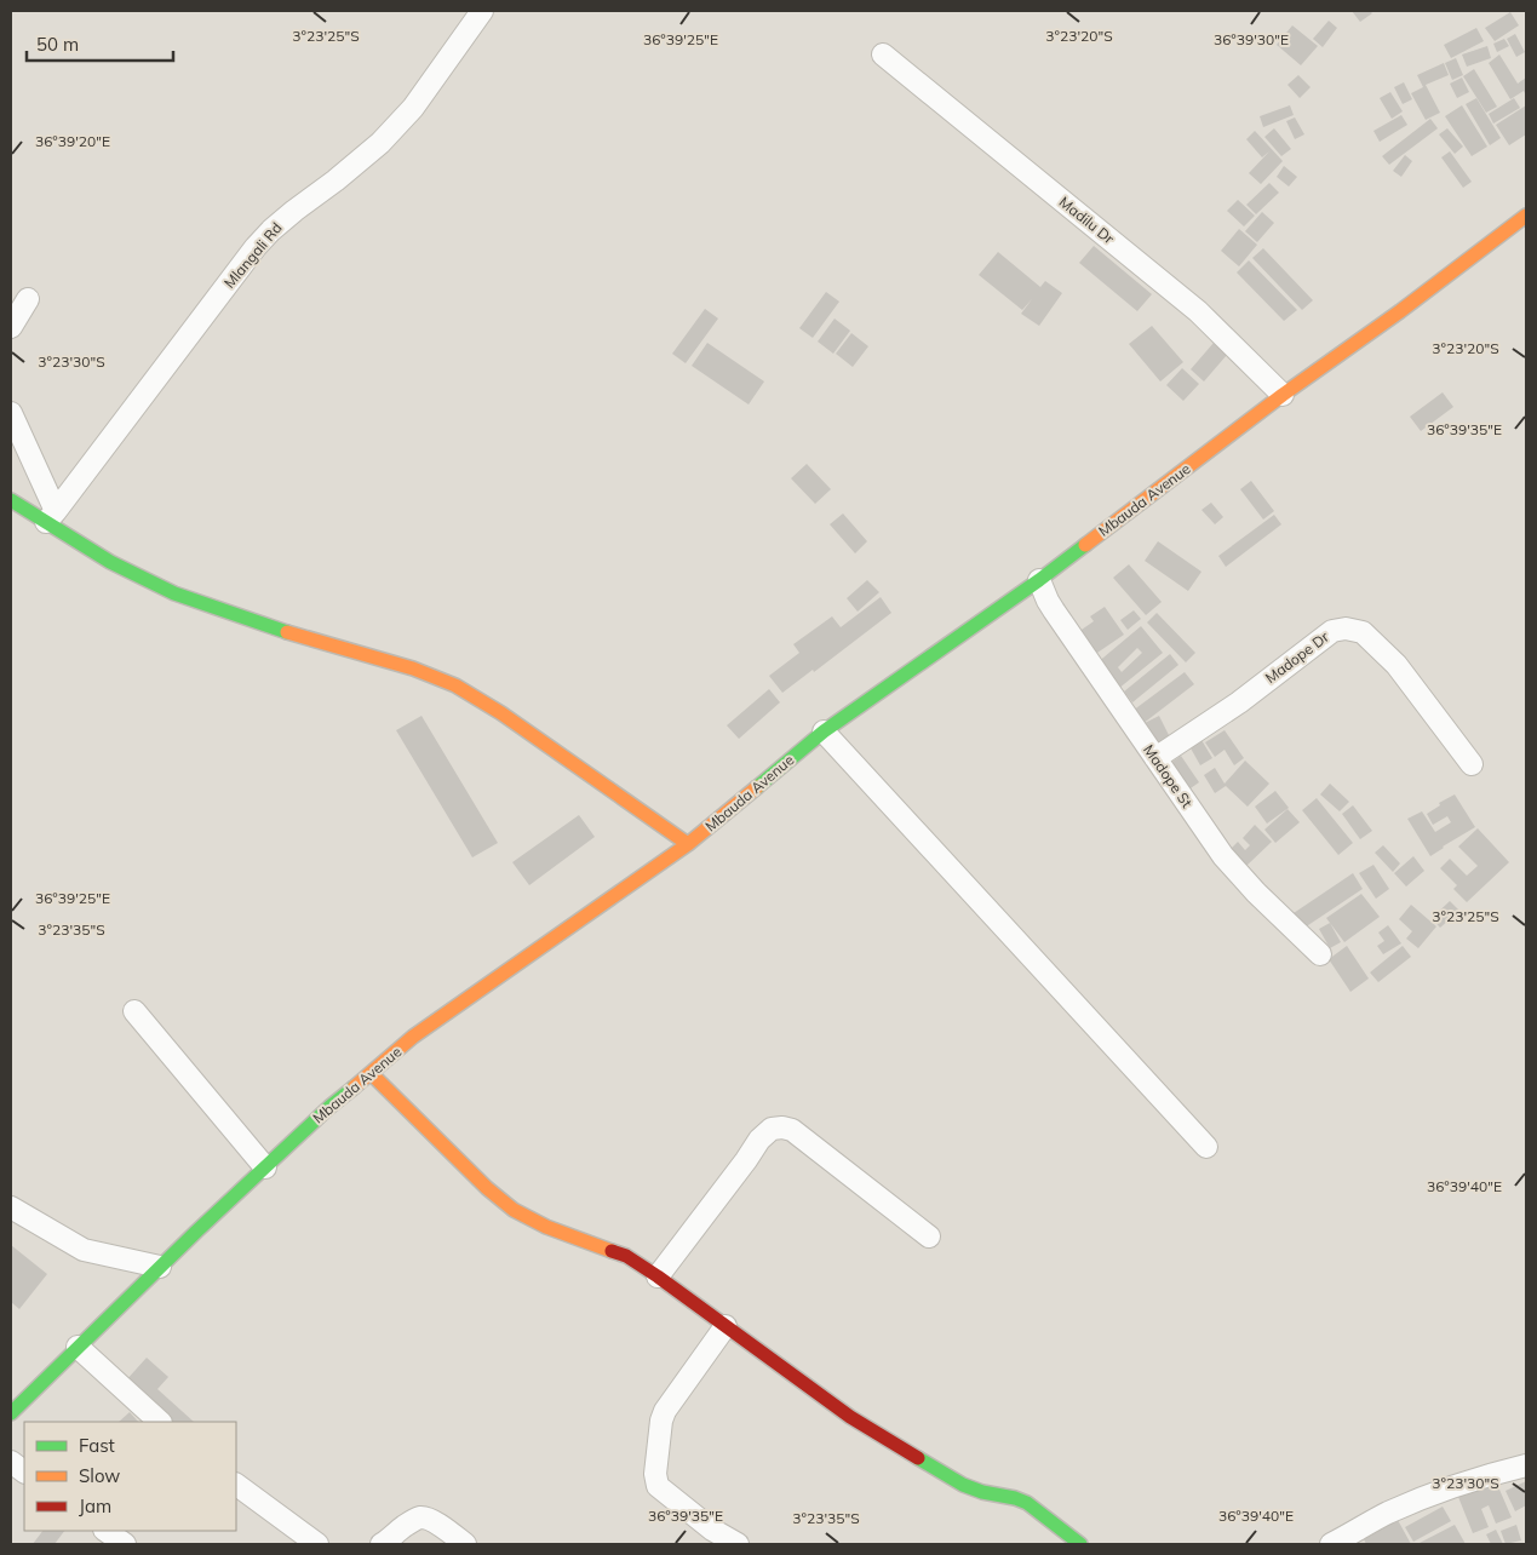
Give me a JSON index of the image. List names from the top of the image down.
{
  "streets": {
    "street": [
      "Madilu Dr",
      "Mlangali Rd",
      "Mbauda Avenue",
      "Madope Dr",
      "Madope St"
    ]
  },
  "crossings": [
    ["Madilu Dr", "Mbauda Avenue"],
    ["Mbauda Avenue", "Madope St"],
    ["Madope Dr", "Madope St"]
  ],
  "legend": ["Fast", "Slow", "Jam"],
  "scale_bar": "50 m",
  "coordinates": [
    "3°23'25\"S",
    "3°23'20\"S",
    "36°39'25\"E",
    "36°39'30\"E",
    "36°39'20\"E",
    "3°23'30\"S",
    "36°39'35\"E",
    "3°23'35\"S",
    "36°39'40\"E"
  ]
}
